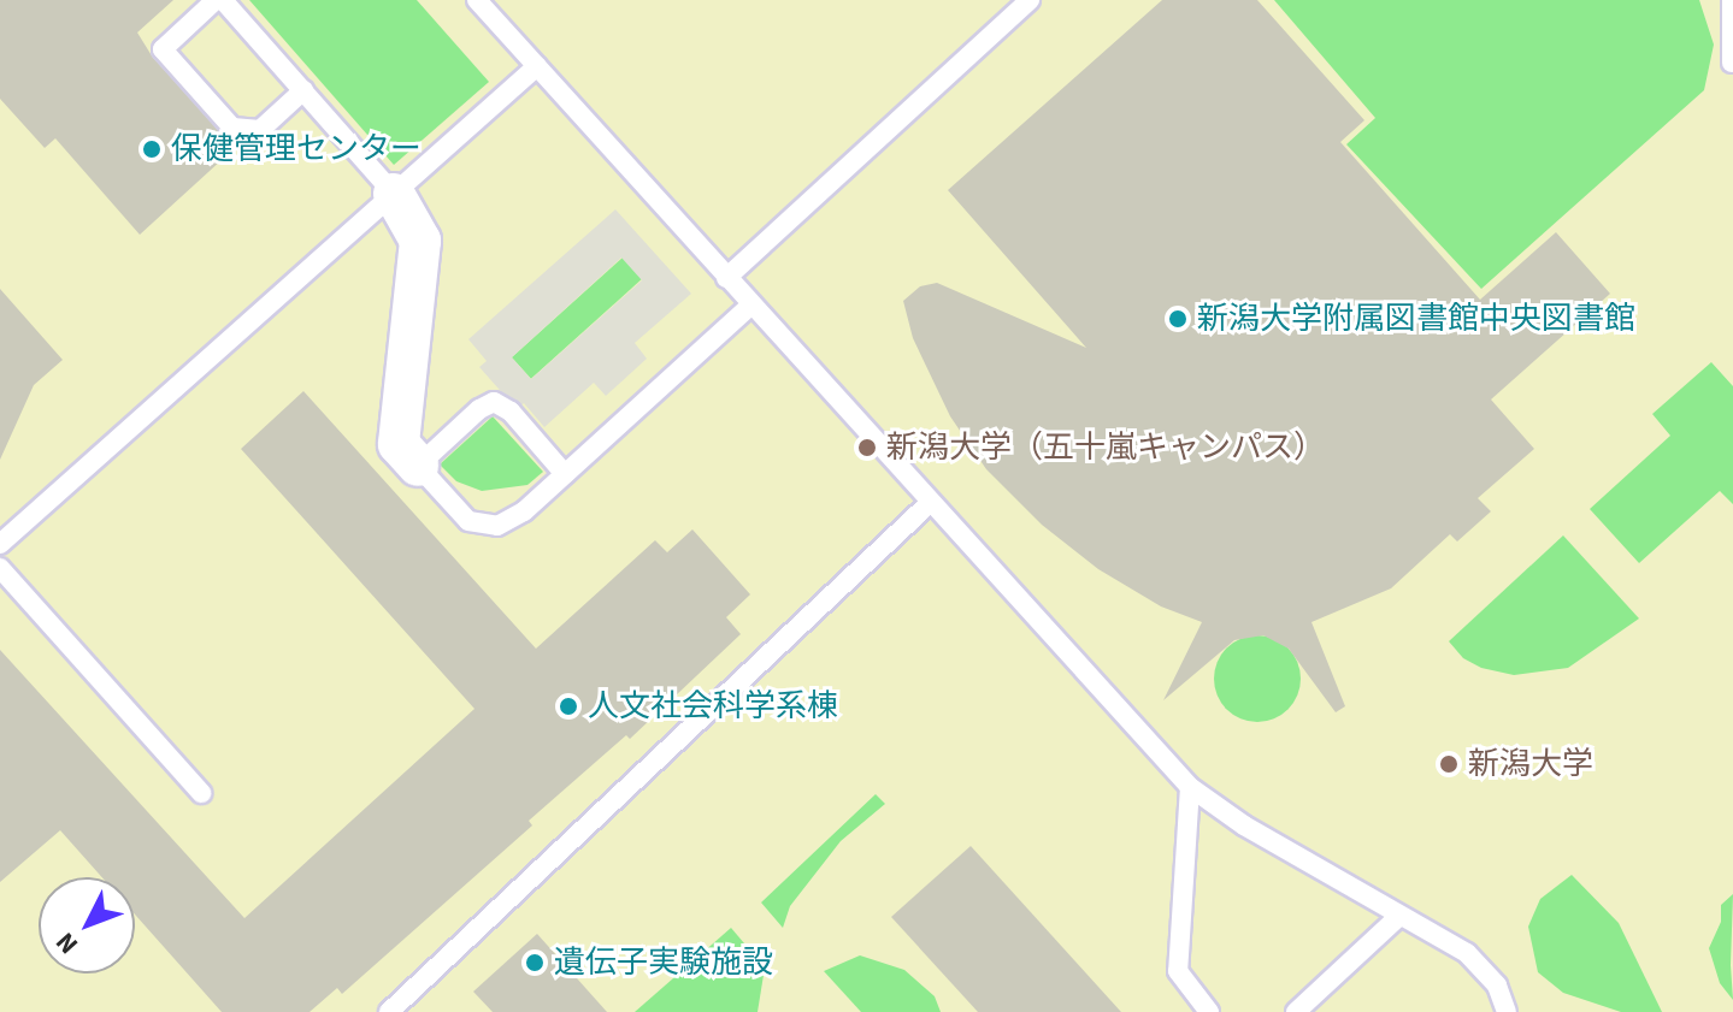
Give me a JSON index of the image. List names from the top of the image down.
{
  "places": [
    "保健管理センター",
    "新潟大学附属図書館中央図書館",
    "新潟大学（五十嵐キャンパス）",
    "人文社会科学系棟",
    "新潟大学",
    "遺伝子実験施設"
  ],
  "north": "bottom left"
}
